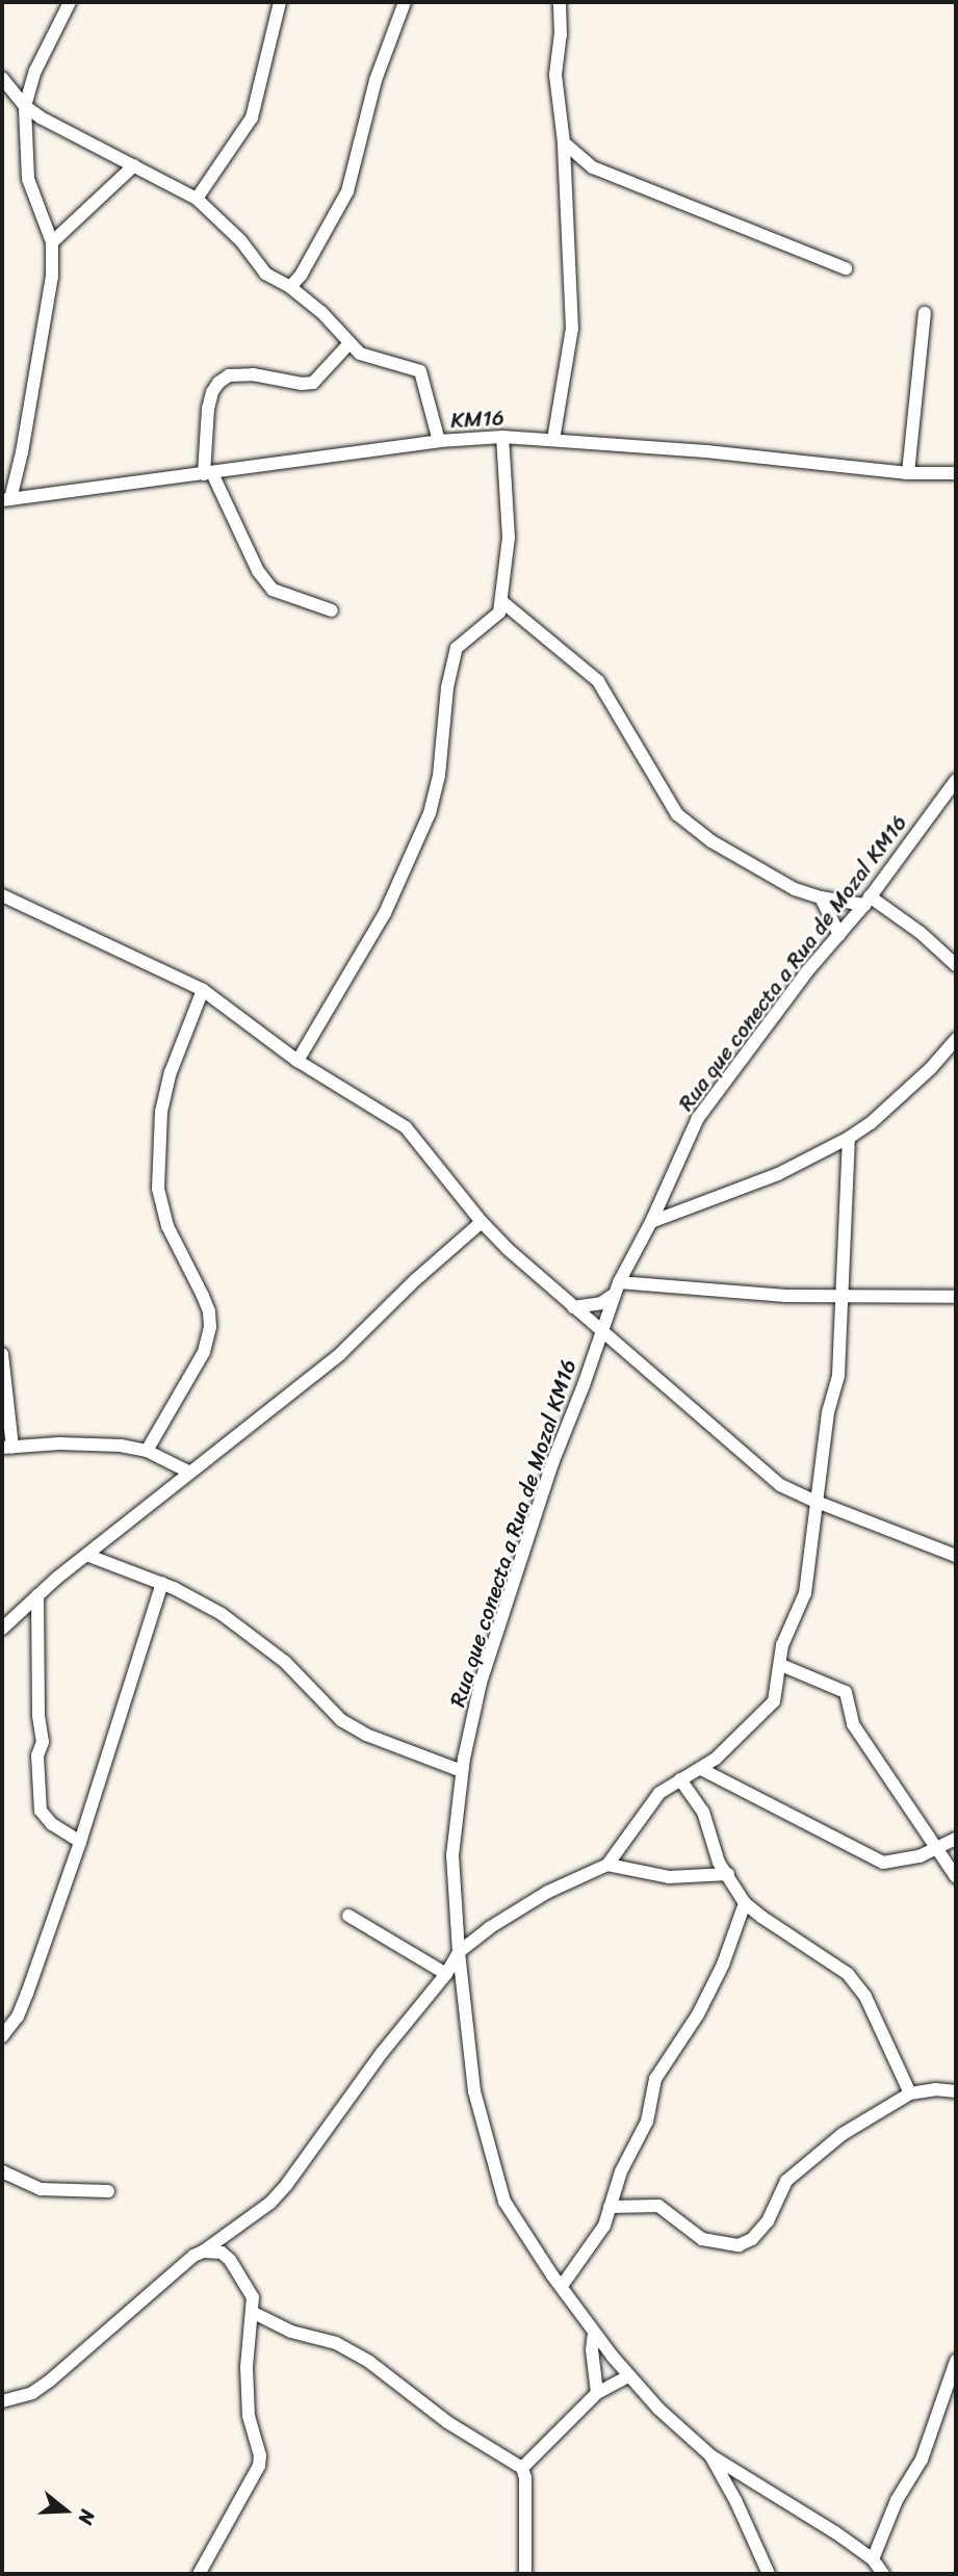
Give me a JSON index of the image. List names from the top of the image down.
{
  "streets": {
    "street": ["KM16", "Rua que conecta a Rua de Mozal KM16"]
  },
  "north": "right"
}
